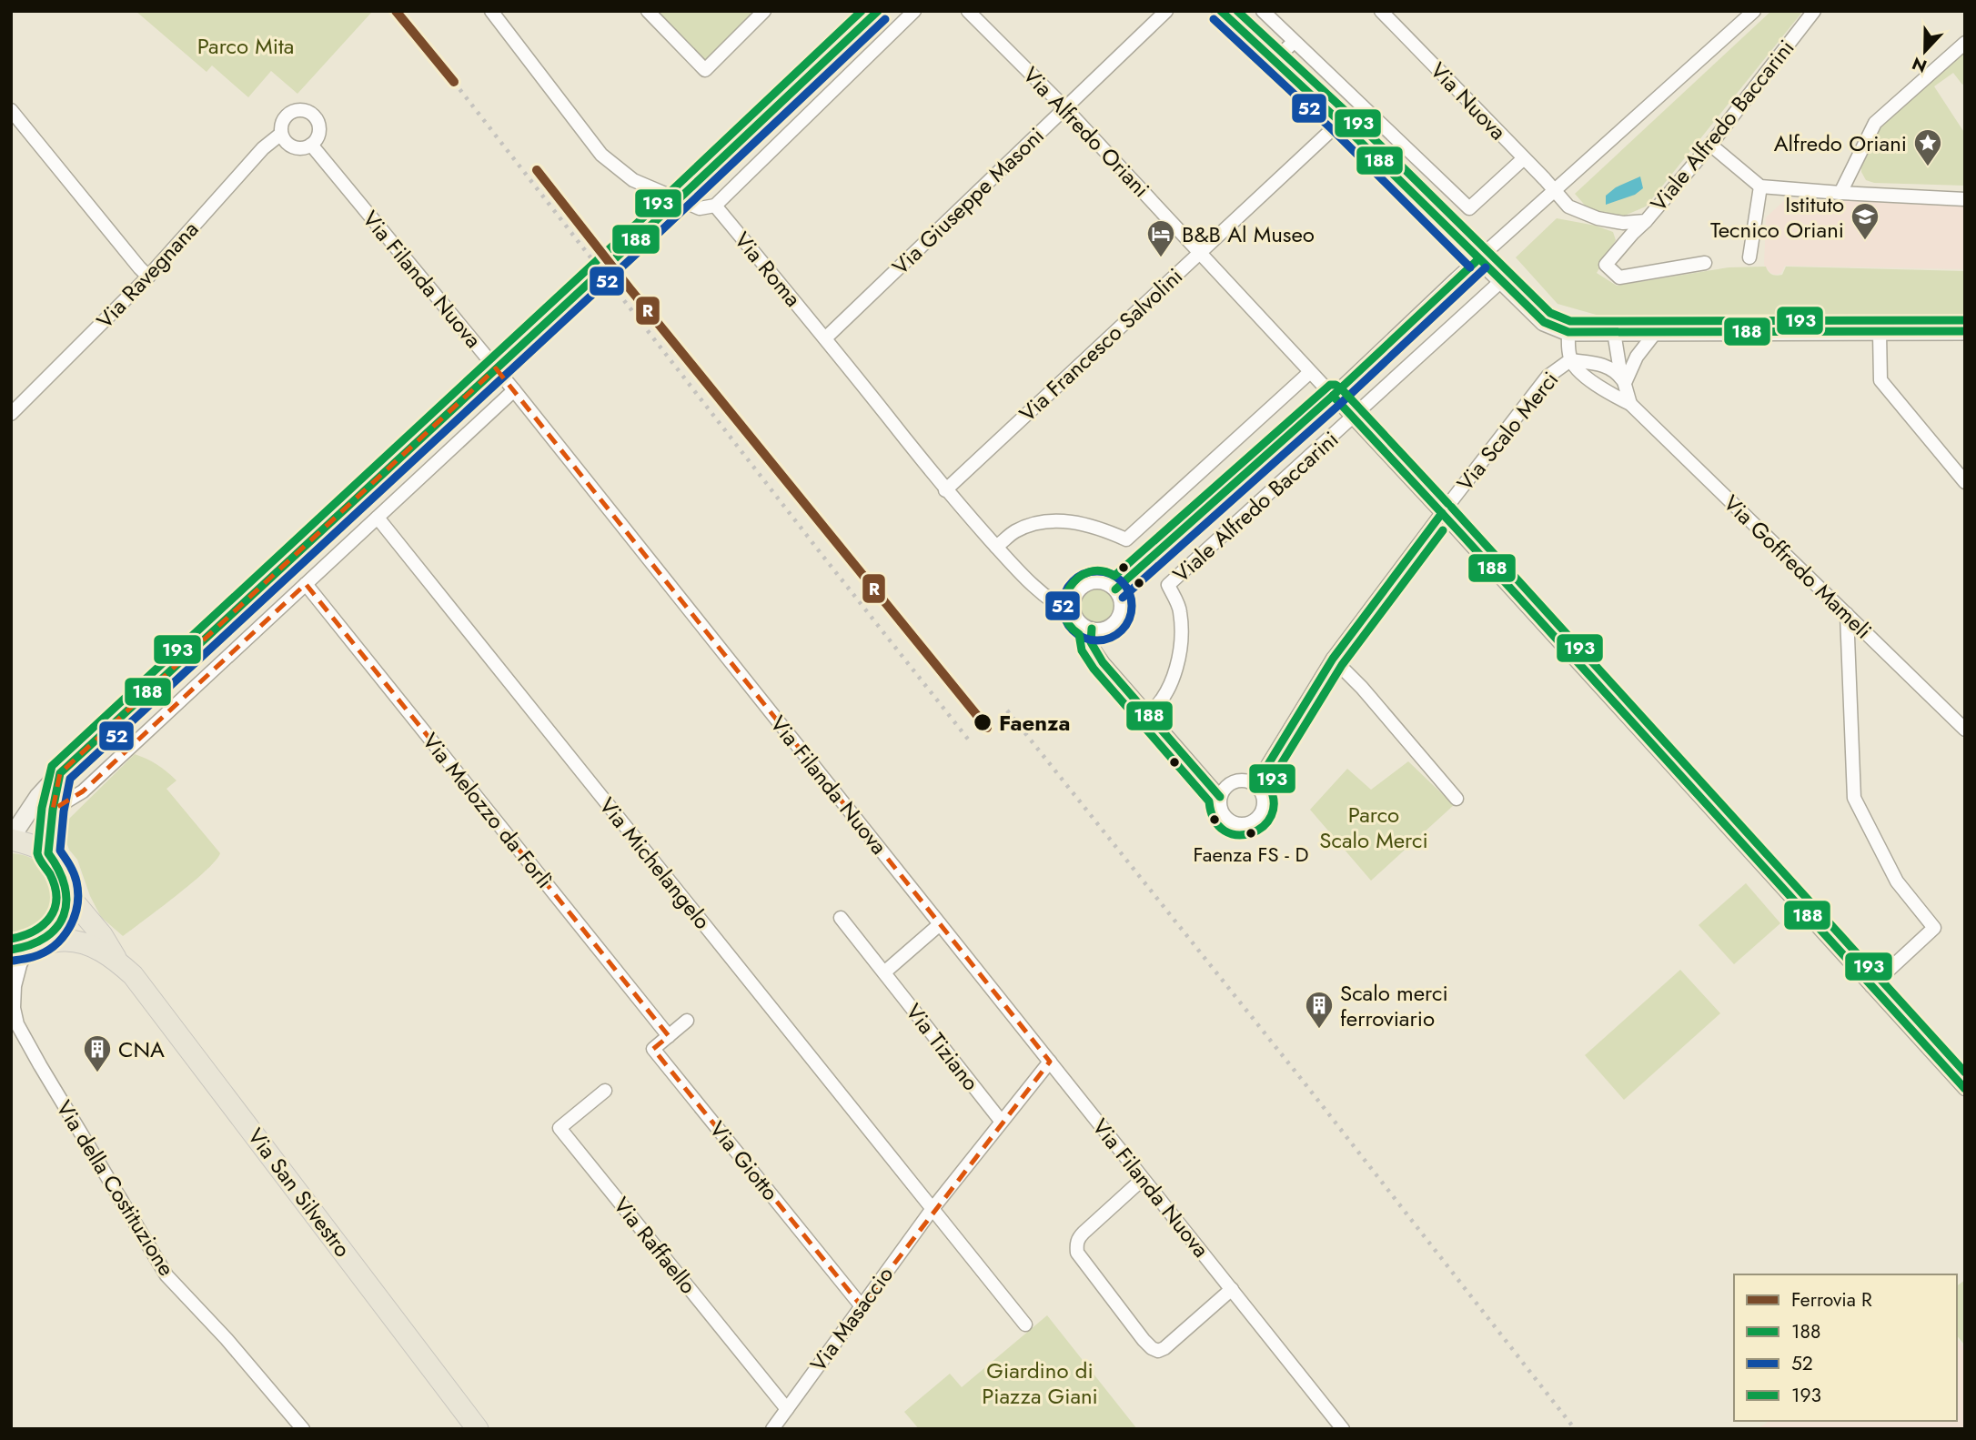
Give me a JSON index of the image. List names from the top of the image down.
{
  "streets": {
    "main road": ["Via San Silvestro"],
    "street": [
      "Via Nuova",
      "Viale Alfredo Baccarini",
      "Via Alfredo Oriani",
      "Via Giuseppe Masoni",
      "Via Roma",
      "Via Ravegnana",
      "Via Filanda Nuova",
      "Via Francesco Salvolini",
      "Via Scalo Merci",
      "Via Goffredo Mameli",
      "Via Melozzo da Forlì",
      "Via Michelangelo",
      "Via Tiziano",
      "Via Giotto",
      "Via della Costituzione",
      "Via Raffaello",
      "Via Masaccio"
    ]
  },
  "crossings": [
    ["Via Nuova", "Viale Alfredo Baccarini"],
    ["Viale Alfredo Baccarini", "Via Alfredo Oriani"],
    ["Viale Alfredo Baccarini", "Via Roma"],
    ["Via Alfredo Oriani", "Via Giuseppe Masoni"],
    ["Via Alfredo Oriani", "Via Francesco Salvolini"],
    ["Via Alfredo Oriani", "Via Scalo Merci"],
    ["Via Giuseppe Masoni", "Via Roma"],
    ["Via Roma", "Via Francesco Salvolini"],
    ["Via Ravegnana", "Via Filanda Nuova"],
    ["Via Filanda Nuova", "Via Masaccio"],
    ["Via Scalo Merci", "Via Goffredo Mameli"],
    ["Via Melozzo da Forlì", "Via Giotto"],
    ["Via Michelangelo", "Via Masaccio"],
    ["Via Tiziano", "Via Masaccio"],
    ["Via Giotto", "Via Masaccio"],
    ["Via della Costituzione", "Via San Silvestro"],
    ["Via Raffaello", "Via Masaccio"]
  ],
  "parks": ["Parco Mita", "Parco Scalo Merci", "Giardino di Piazza Giani"],
  "places": {
    "place": ["Alfredo Oriani"],
    "school or university": ["Istituto Tecnico Oriani"],
    "hotel": ["B&B Al Museo"],
    "other": ["Faenza", "Faenza FS - D"],
    "building": ["Scalo merci ferroviario", "CNA"]
  },
  "lines": [
    "rail line R",
    "transit line 188",
    "transit line 193",
    "transit line 52"
  ],
  "legend": [
    "Ferrovia R",
    "188",
    "52",
    "193"
  ],
  "north": "bottom"
}
